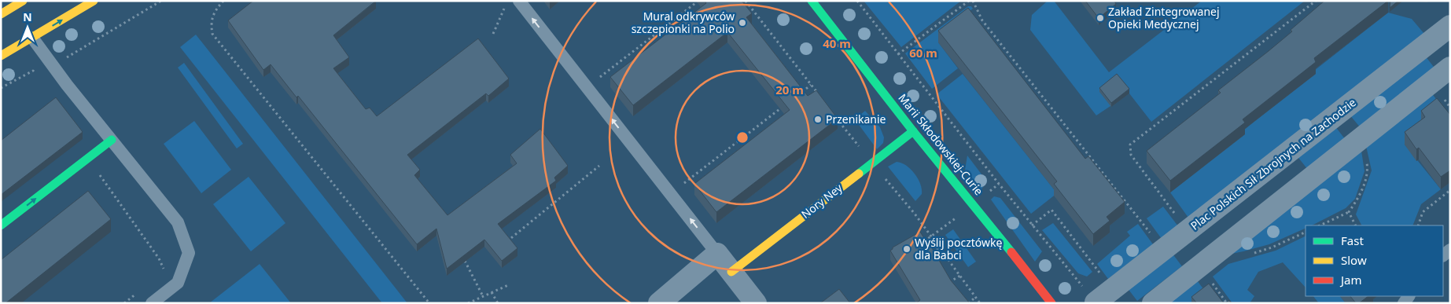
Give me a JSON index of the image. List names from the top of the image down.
{
  "streets": {
    "street": ["Marii Skłodowskiej-Curie", "Plac Polskich Sił Zbrojnych na Zachodzie", "Nory Ney"]
  },
  "crossings": [
    ["Marii Skłodowskiej-Curie", "Nory Ney"]
  ],
  "places": [
    "Zakład Zintegrowanej Opieki Medycznej",
    "Mural odkrywców szczepionki na Polio",
    "Przenikanie",
    "Wyślij pocztówkę dla Babci"
  ],
  "legend": ["Fast", "Slow", "Jam"],
  "north": "top",
  "rings": ["40 m", "60 m", "20 m"]
}
